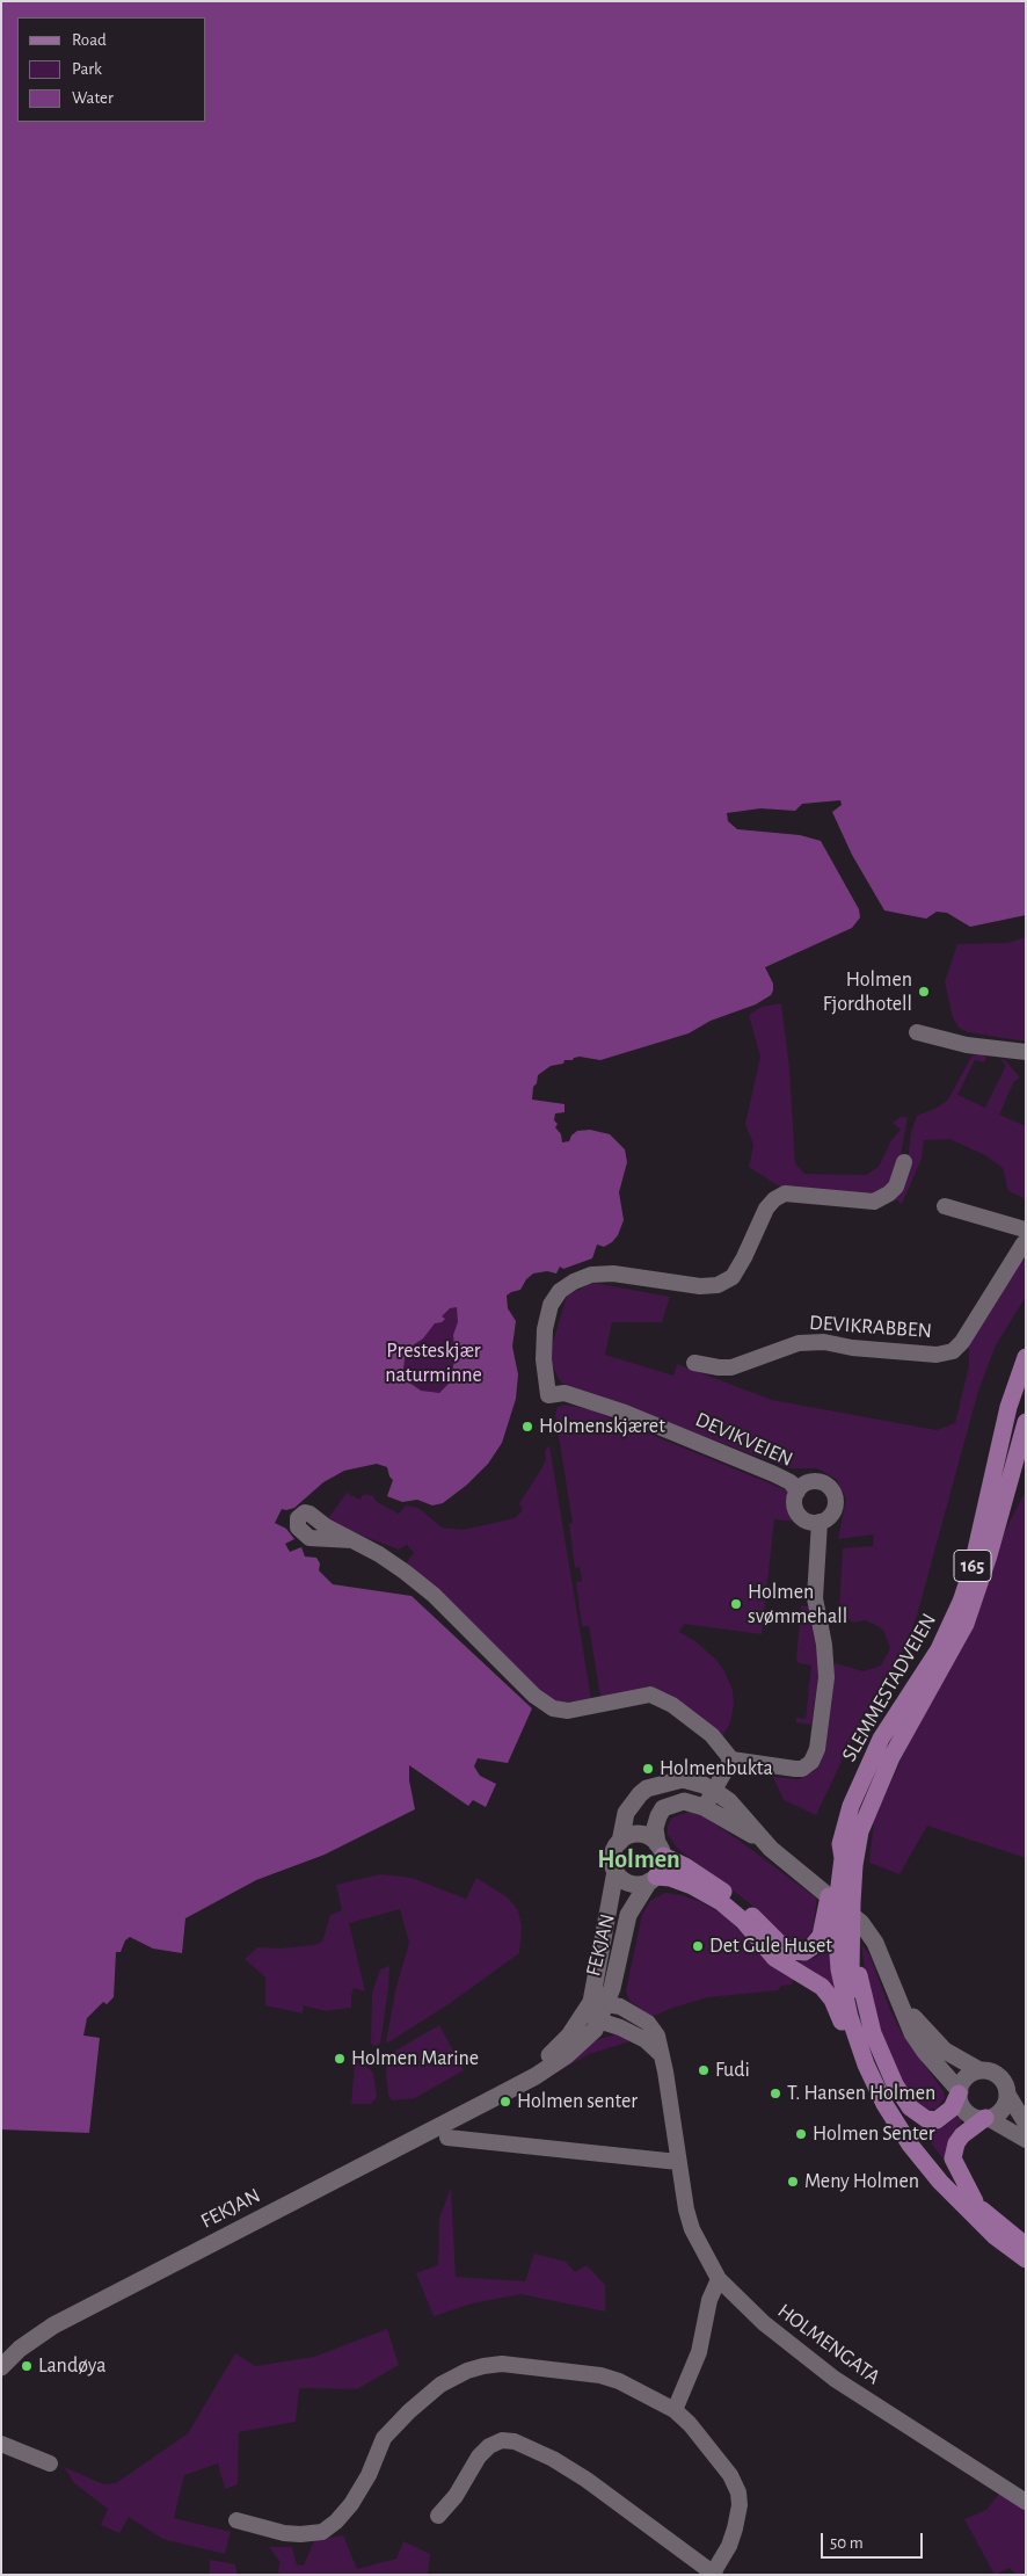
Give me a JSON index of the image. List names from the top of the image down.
{
  "streets": {
    "main road": ["165", "SLEMMESTADVEIEN", "FEKJAN"],
    "street": ["DEVIKRABBEN", "DEVIKVEIEN", "HOLMENGATA"]
  },
  "crossings": [
    ["165", "SLEMMESTADVEIEN"],
    ["165", "FEKJAN"],
    ["FEKJAN", "HOLMENGATA"]
  ],
  "districts": ["Holmen"],
  "parks": ["Presteskjær naturminne"],
  "places": [
    "Holmen Fjordhotell",
    "Holmenskjæret",
    "Holmen svømmehall",
    "Holmenbukta",
    "Det Gule Huset",
    "Holmen Marine",
    "Fudi",
    "T. Hansen Holmen",
    "Holmen senter",
    "Holmen Senter",
    "Meny Holmen",
    "Landøya"
  ],
  "legend": ["Road", "Park", "Water"],
  "scale_bar": "50 m"
}
